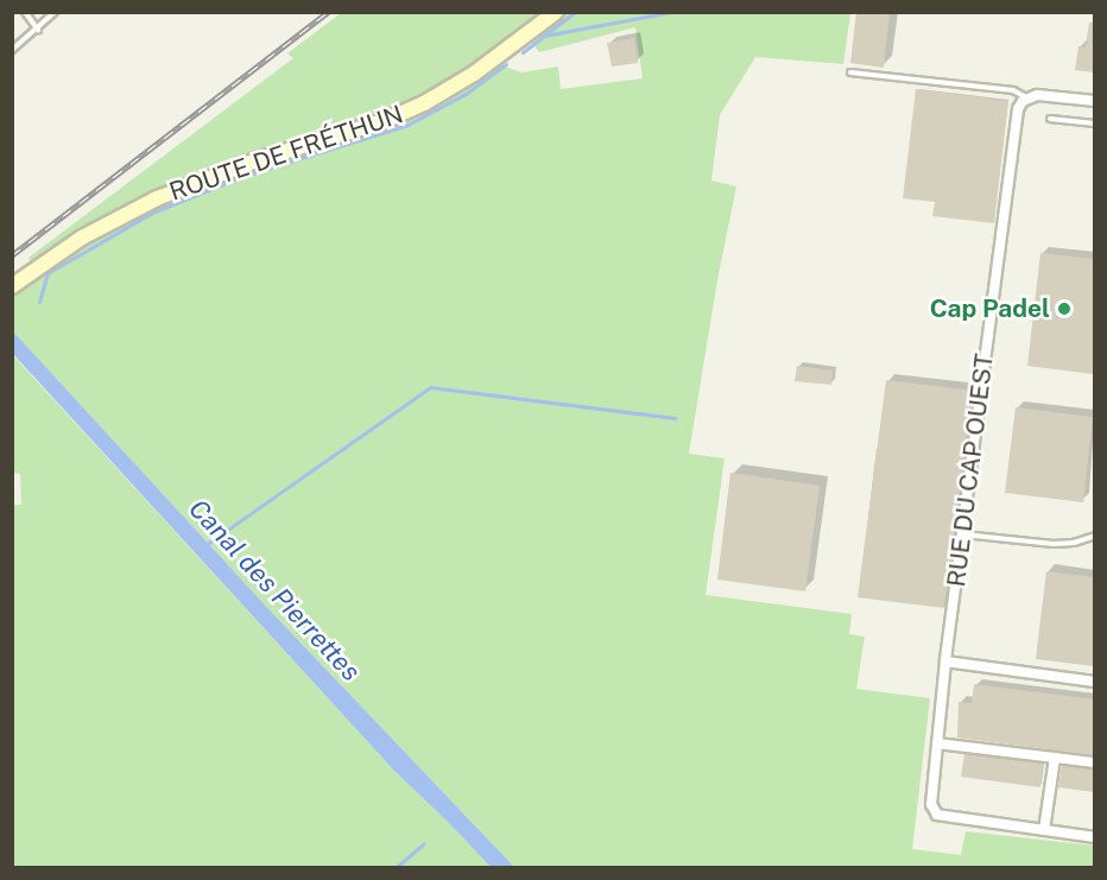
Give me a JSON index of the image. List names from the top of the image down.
{
  "streets": {
    "street": ["ROUTE DE FRÉTHUN", "RUE DU CAP OUEST"]
  },
  "water": ["Canal des Pierrettes"],
  "places": ["Cap Padel"]
}
